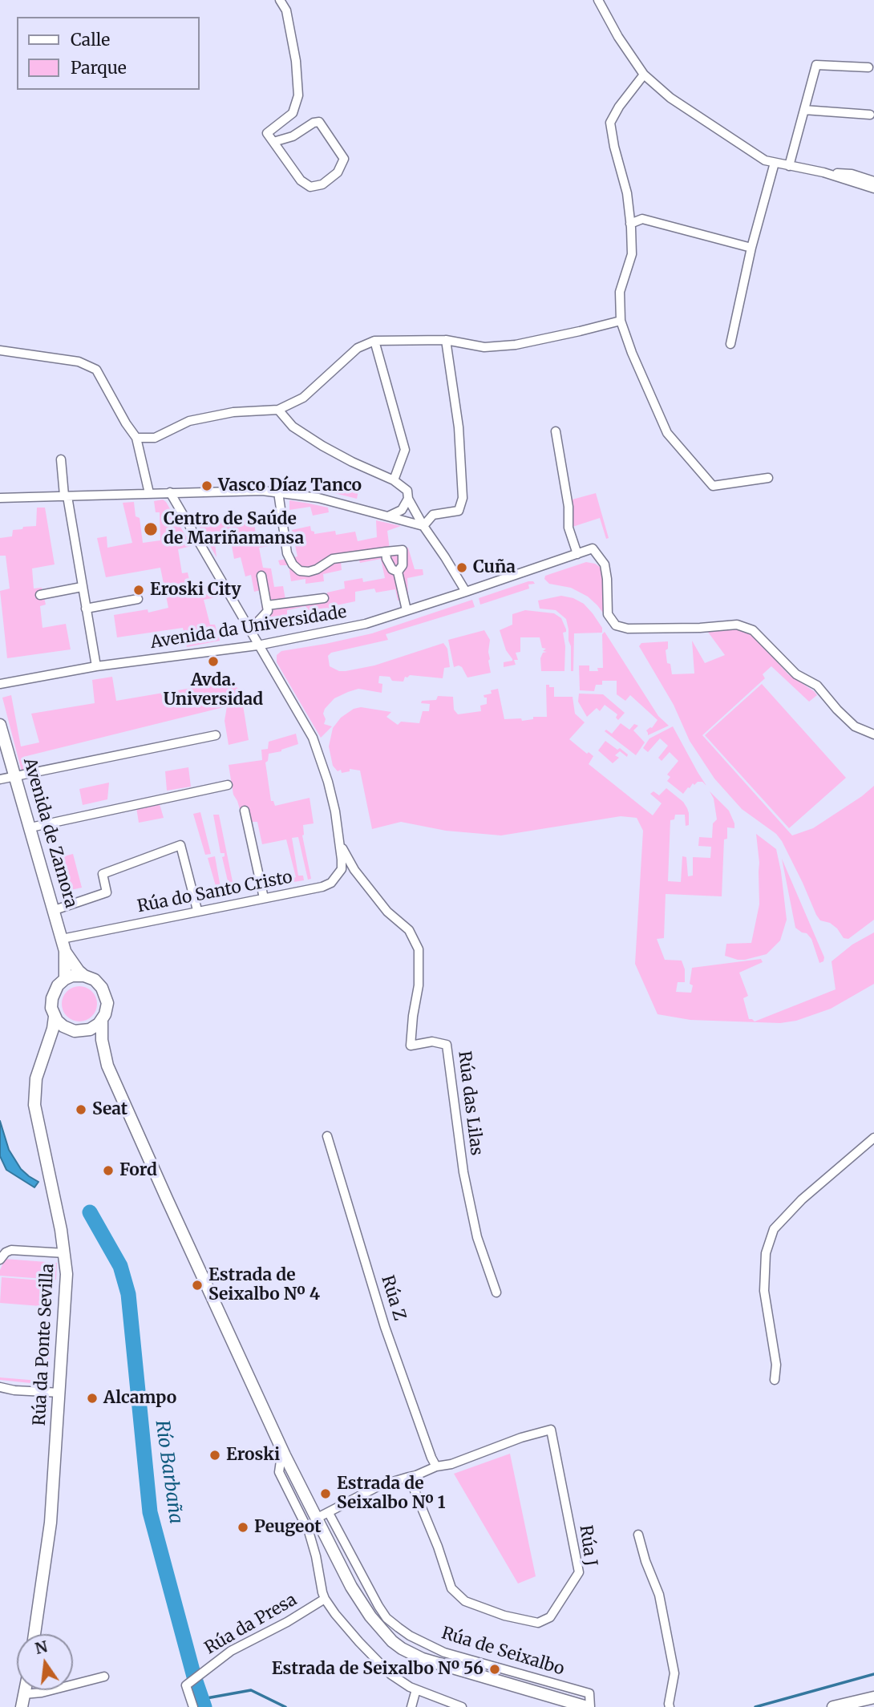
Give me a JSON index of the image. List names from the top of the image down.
{
  "streets": {
    "street": [
      "Avenida da Universidade",
      "Avenida de Zamora",
      "Rúa do Santo Cristo",
      "Rúa das Lilas",
      "Rúa Z",
      "Rúa da Ponte Sevilla",
      "Rúa J",
      "Rúa da Presa",
      "Rúa de Seixalbo"
    ]
  },
  "crossings": [
    ["Avenida de Zamora", "Rúa do Santo Cristo"],
    ["Avenida de Zamora", "Rúa da Ponte Sevilla"],
    ["Rúa do Santo Cristo", "Rúa das Lilas"],
    ["Rúa Z", "Rúa J"],
    ["Rúa J", "Rúa de Seixalbo"]
  ],
  "water": ["Río Barbaña"],
  "places": [
    "Vasco Díaz Tanco",
    "Centro de Saúde de Mariñamansa",
    "Cuña",
    "Eroski City",
    "Avda. Universidad",
    "Seat",
    "Ford",
    "Estrada de Seixalbo Nº 4",
    "Alcampo",
    "Eroski",
    "Estrada de Seixalbo Nº 1",
    "Peugeot",
    "Estrada de Seixalbo Nº 56"
  ],
  "legend": ["Calle", "Parque"],
  "north": "top"
}
